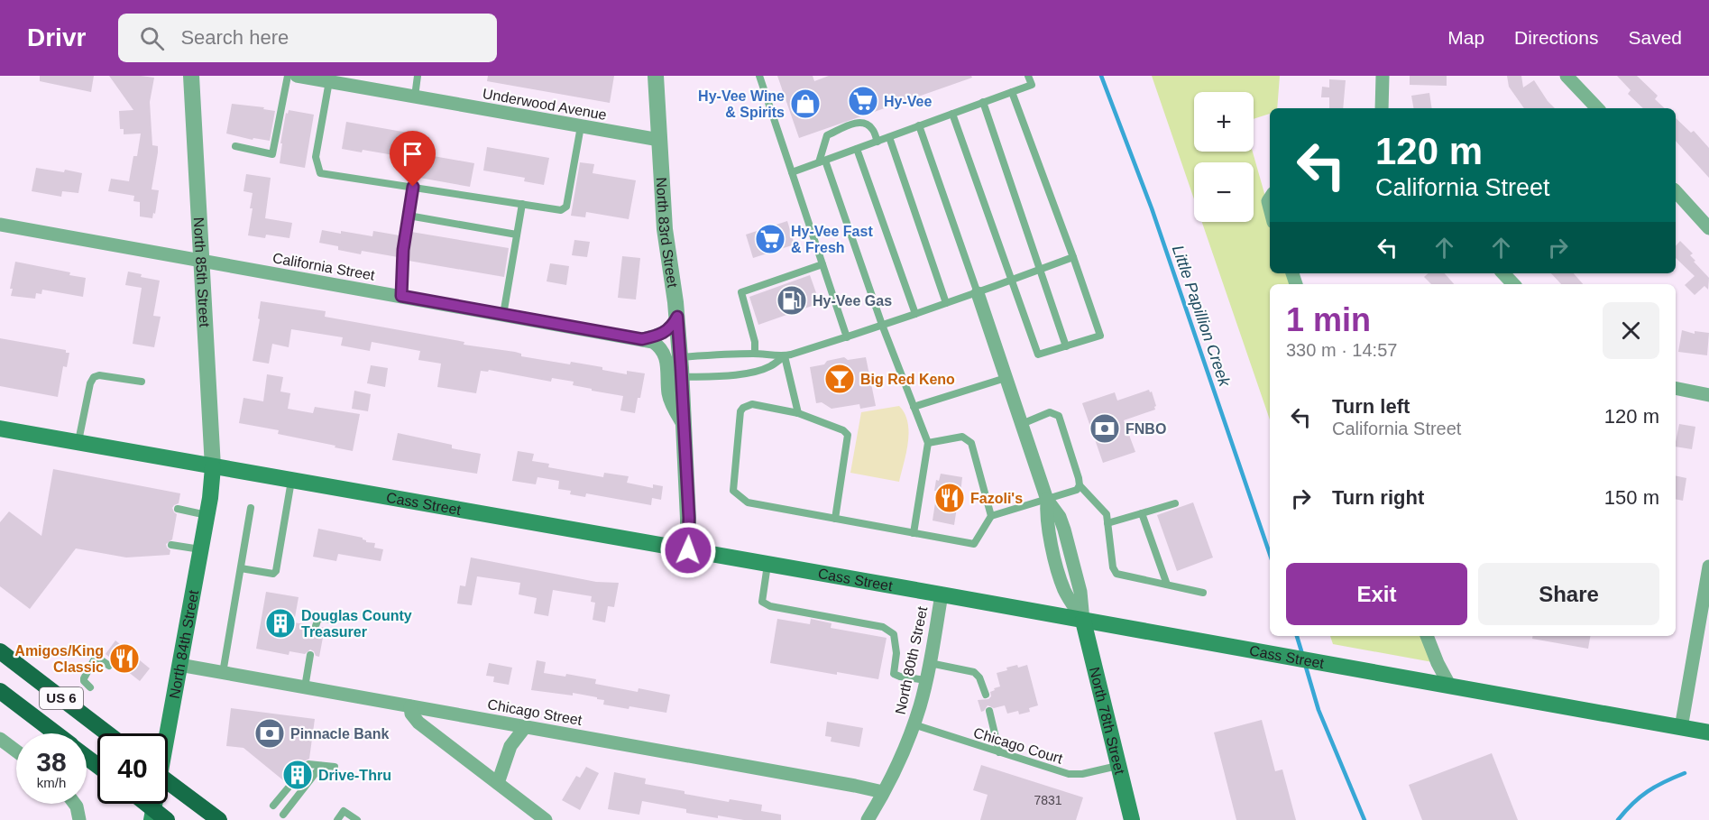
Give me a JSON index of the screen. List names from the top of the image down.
{
  "streets": {
    "highway": ["US 6"],
    "main road": ["Cass Street", "North 84th Street", "North 78th Street"],
    "street": [
      "Underwood Avenue",
      "North 83rd Street",
      "California Street",
      "North 85th Street",
      "North 80th Street",
      "Chicago Street"
    ],
    "lane": ["Chicago Court"]
  },
  "crossings": [
    ["Underwood Avenue", "North 83rd Street"],
    ["North 83rd Street", "California Street"],
    ["North 83rd Street", "Cass Street"],
    ["California Street", "North 85th Street"],
    ["North 85th Street", "Cass Street"],
    ["North 85th Street", "North 84th Street"],
    ["Cass Street", "North 84th Street"],
    ["Cass Street", "North 80th Street"],
    ["Cass Street", "North 78th Street"],
    ["North 84th Street", "Chicago Street"],
    ["North 80th Street", "Chicago Street"],
    ["North 80th Street", "Chicago Court"],
    ["North 78th Street", "Chicago Court"]
  ],
  "water": ["Little Papillion Creek"],
  "places": {
    "supermarket": ["Hy-Vee", "Hy-Vee Fast & Fresh"],
    "shop": ["Hy-Vee Wine & Spirits"],
    "fuel station": ["Hy-Vee Gas"],
    "bar": ["Big Red Keno"],
    "bank": ["FNBO", "Pinnacle Bank"],
    "restaurant": ["Fazoli's", "Amigos/King Classic"],
    "building": ["Douglas County Treasurer", "Drive-Thru"]
  },
  "house_numbers": ["7831"],
  "page": {
    "header": "Drivr",
    "search": "Search here",
    "nav": ["Map", "Directions", "Saved"],
    "map_buttons": ["+", "−"],
    "turn": ["120 m", "California Street"],
    "heading": ["1 min", "330 m · 14:57"],
    "list": [
      {
        "name": "Turn left",
        "note": "California Street",
        "value": "120 m"
      },
      {
        "name": "Turn right",
        "value": "150 m"
      }
    ],
    "buttons": ["Exit", "Share"],
    "speed": "38 km/h",
    "limit": "40"
  }
}
